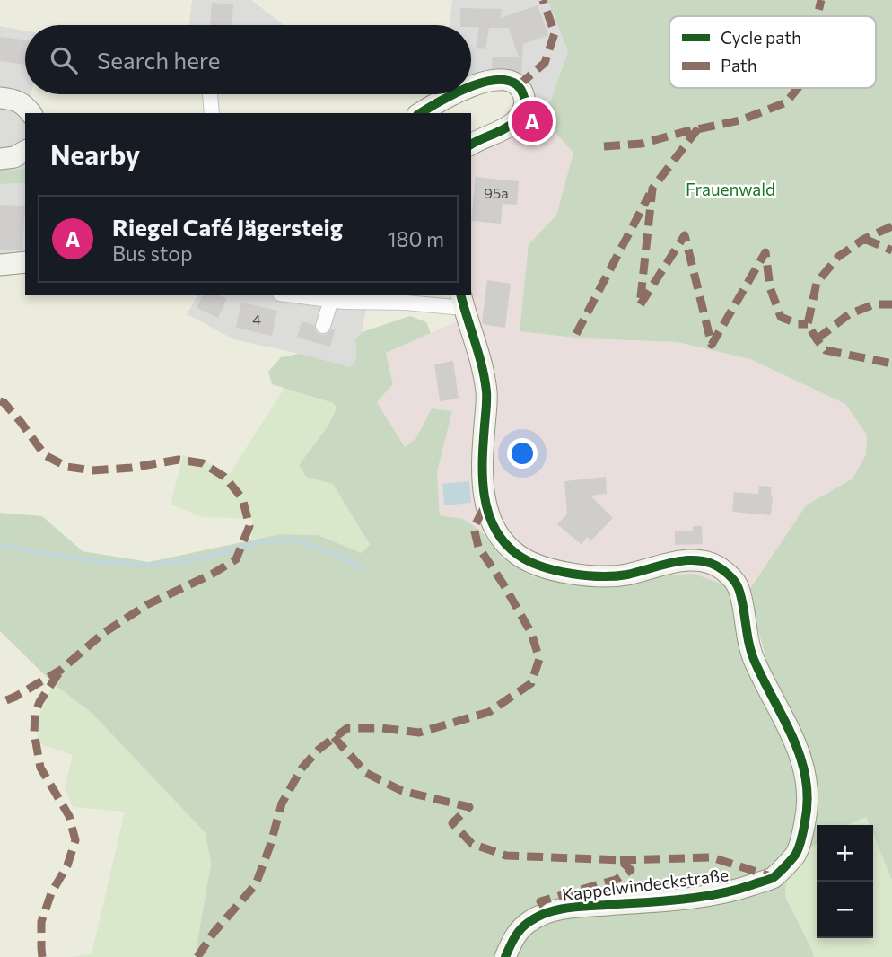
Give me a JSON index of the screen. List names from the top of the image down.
{
  "streets": {
    "street": ["Kappelwindeckstraße"]
  },
  "parks": ["Frauenwald"],
  "house_numbers": ["95a", "4"],
  "legend": ["Cycle path", "Path"],
  "page": {
    "search": "Search here",
    "pins": "A",
    "heading": "Nearby",
    "list": [
      {
        "mark": "A",
        "name": "Riegel Café Jägersteig",
        "note": "Bus stop",
        "value": "180 m"
      }
    ],
    "map_buttons": ["+", "−"]
  }
}
